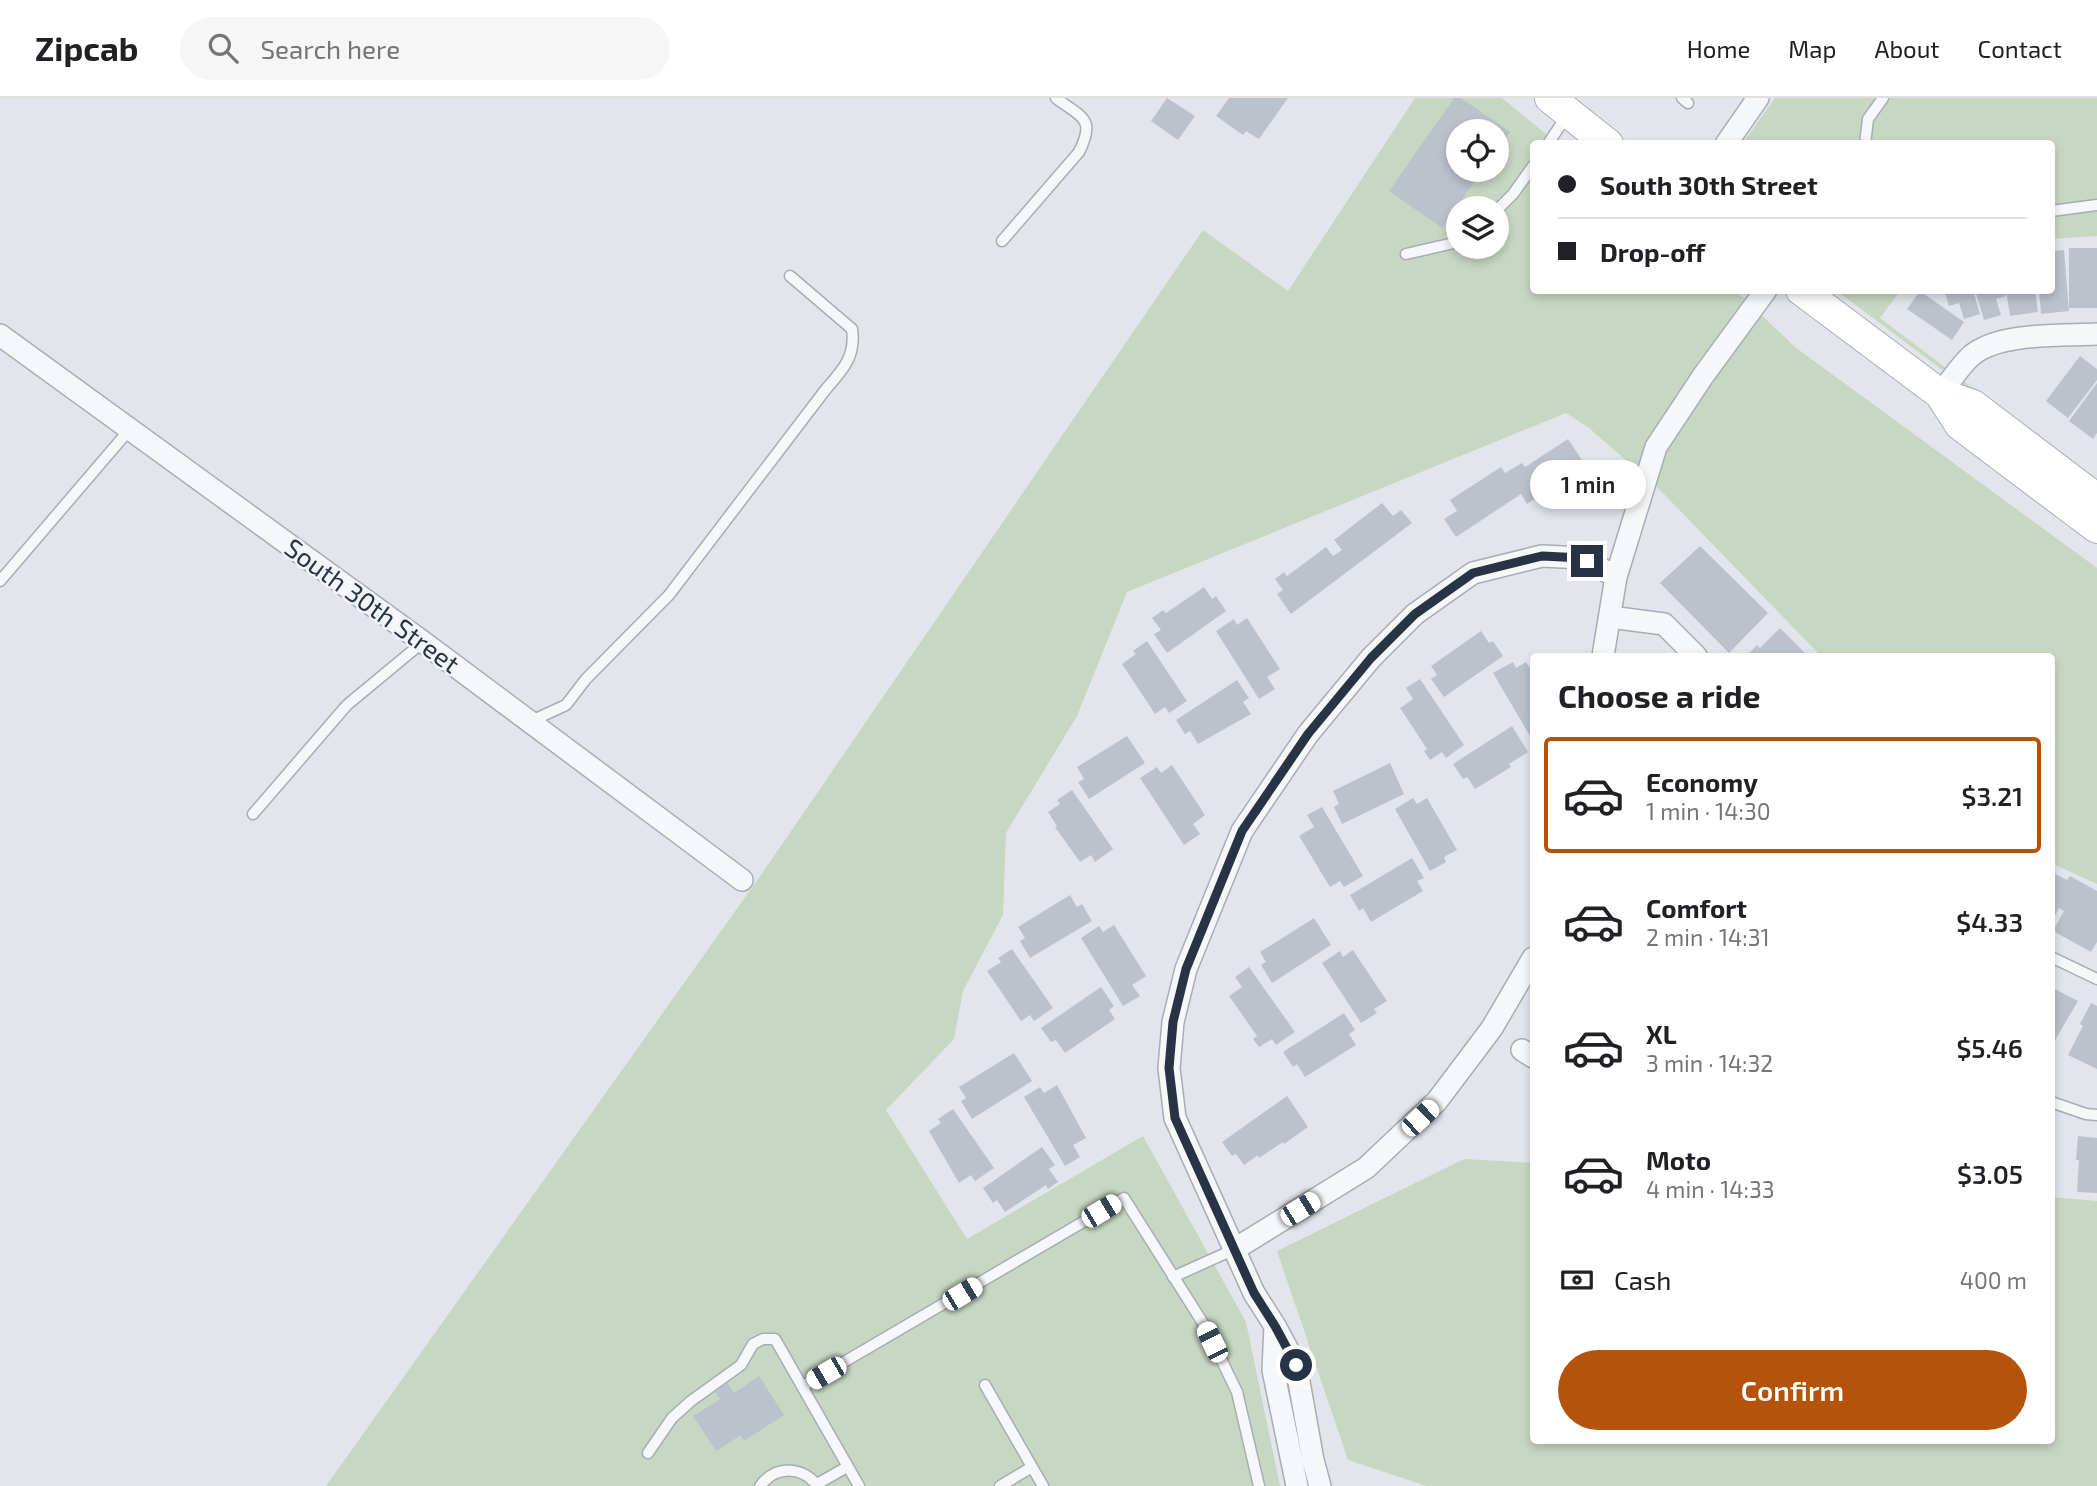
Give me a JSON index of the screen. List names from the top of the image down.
{
  "streets": {
    "street": ["South 30th Street"]
  },
  "page": {
    "header": "Zipcab",
    "search": "Search here",
    "nav": [
      "Home",
      "Map",
      "About",
      "Contact"
    ],
    "banner": ["South 30th Street", "Drop-off"],
    "bubble": "1 min",
    "heading": "Choose a ride",
    "list": [
      {
        "name": "Economy",
        "note": "1 min · 14:30",
        "value": "$3.21"
      },
      {
        "name": "Comfort",
        "note": "2 min · 14:31",
        "value": "$4.33"
      },
      {
        "name": "XL",
        "note": "3 min · 14:32",
        "value": "$5.46"
      },
      {
        "name": "Moto",
        "note": "4 min · 14:33",
        "value": "$3.05"
      }
    ],
    "pay": ["Cash", "400 m"],
    "buttons": "Confirm"
  }
}
